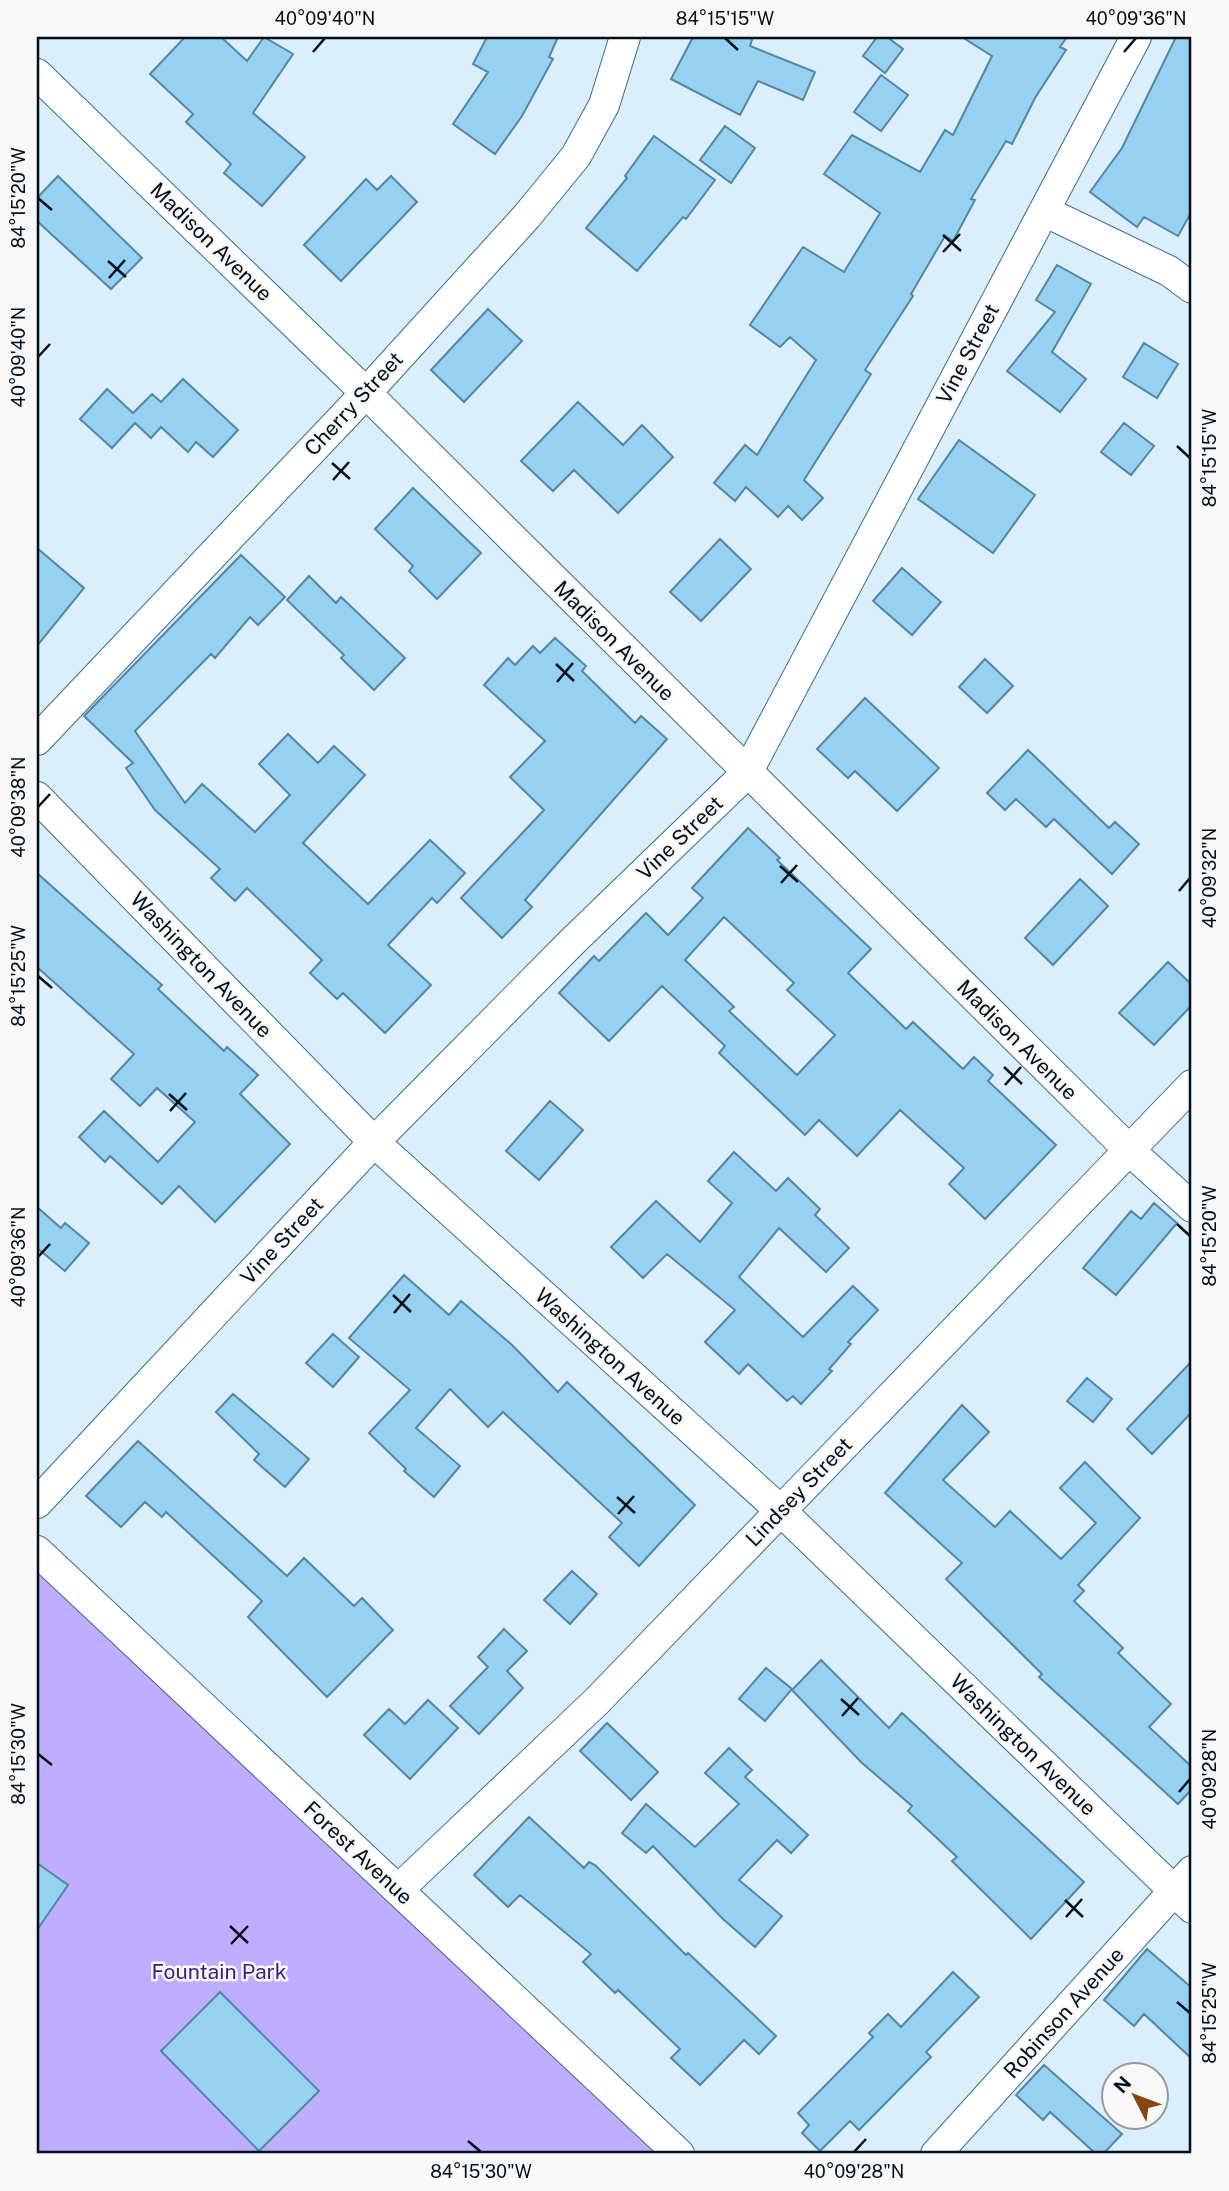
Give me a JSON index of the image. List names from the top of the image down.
{
  "streets": {
    "street": [
      "Madison Avenue",
      "Vine Street",
      "Cherry Street",
      "Washington Avenue",
      "Lindsey Street",
      "Forest Avenue",
      "Robinson Avenue"
    ]
  },
  "crossings": [
    ["Madison Avenue", "Vine Street"],
    ["Madison Avenue", "Cherry Street"],
    ["Madison Avenue", "Lindsey Street"],
    ["Vine Street", "Washington Avenue"],
    ["Washington Avenue", "Lindsey Street"],
    ["Washington Avenue", "Robinson Avenue"],
    ["Lindsey Street", "Forest Avenue"]
  ],
  "parks": ["Fountain Park"],
  "north": "top left",
  "coordinates": [
    "40°09'40\"N",
    "84°15'15\"W",
    "40°09'36\"N",
    "84°15'20\"W",
    "40°09'38\"N",
    "40°09'32\"N",
    "84°15'25\"W",
    "84°15'30\"W",
    "40°09'28\"N"
  ]
}
